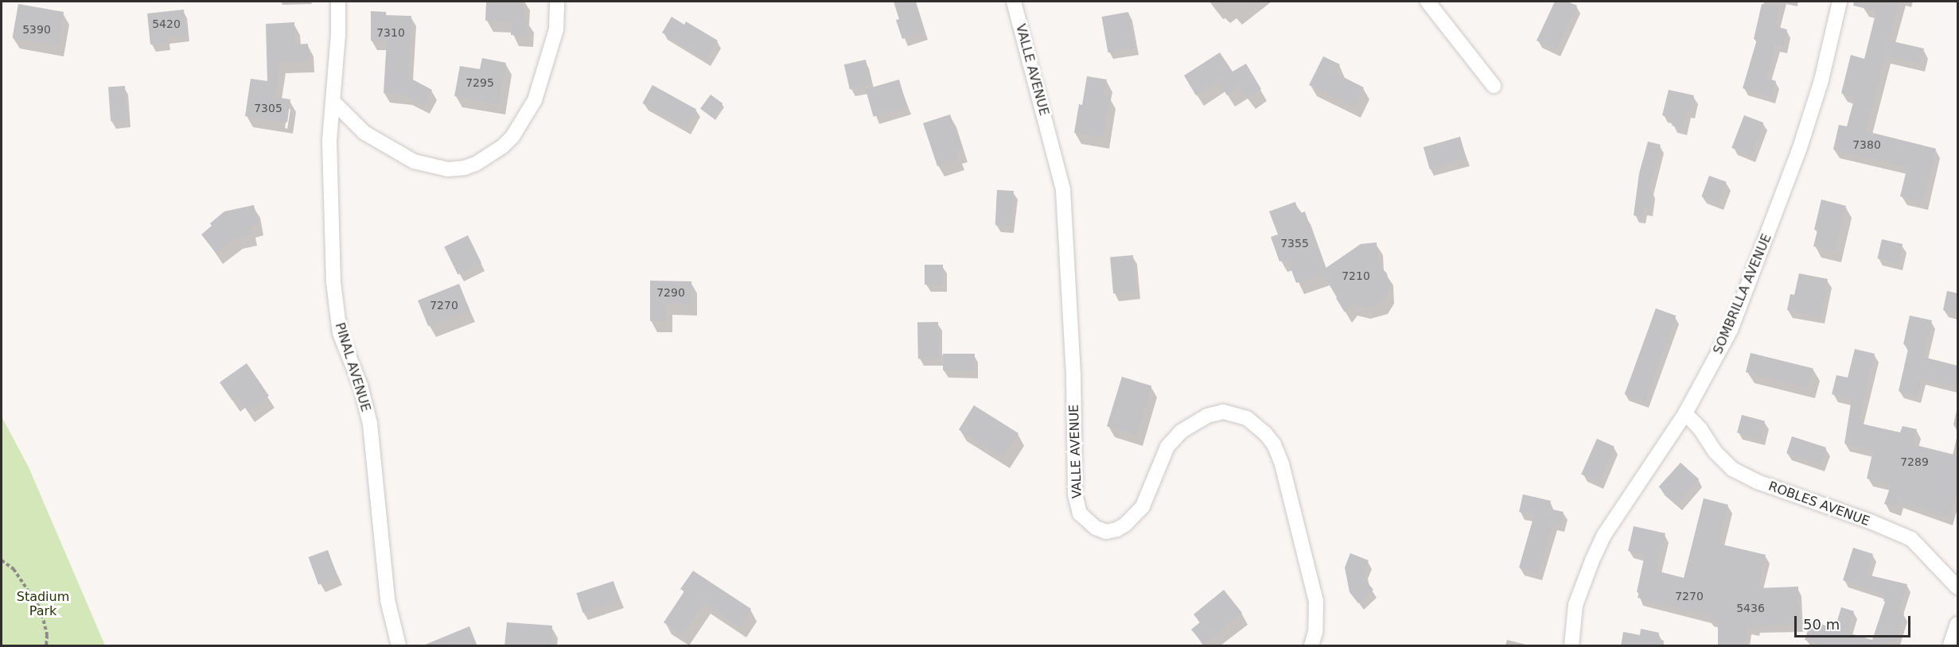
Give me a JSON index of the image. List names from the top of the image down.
{
  "streets": {
    "street": [
      "VALLE AVENUE",
      "SOMBRILLA AVENUE",
      "PINAL AVENUE",
      "ROBLES AVENUE"
    ]
  },
  "crossings": [
    ["SOMBRILLA AVENUE", "ROBLES AVENUE"]
  ],
  "parks": ["Stadium Park"],
  "house_numbers": [
    "5420",
    "5390",
    "7310",
    "7295",
    "7305",
    "7380",
    "7355",
    "7210",
    "7290",
    "7270",
    "7289",
    "7270",
    "5436"
  ],
  "scale_bar": "50 m"
}
